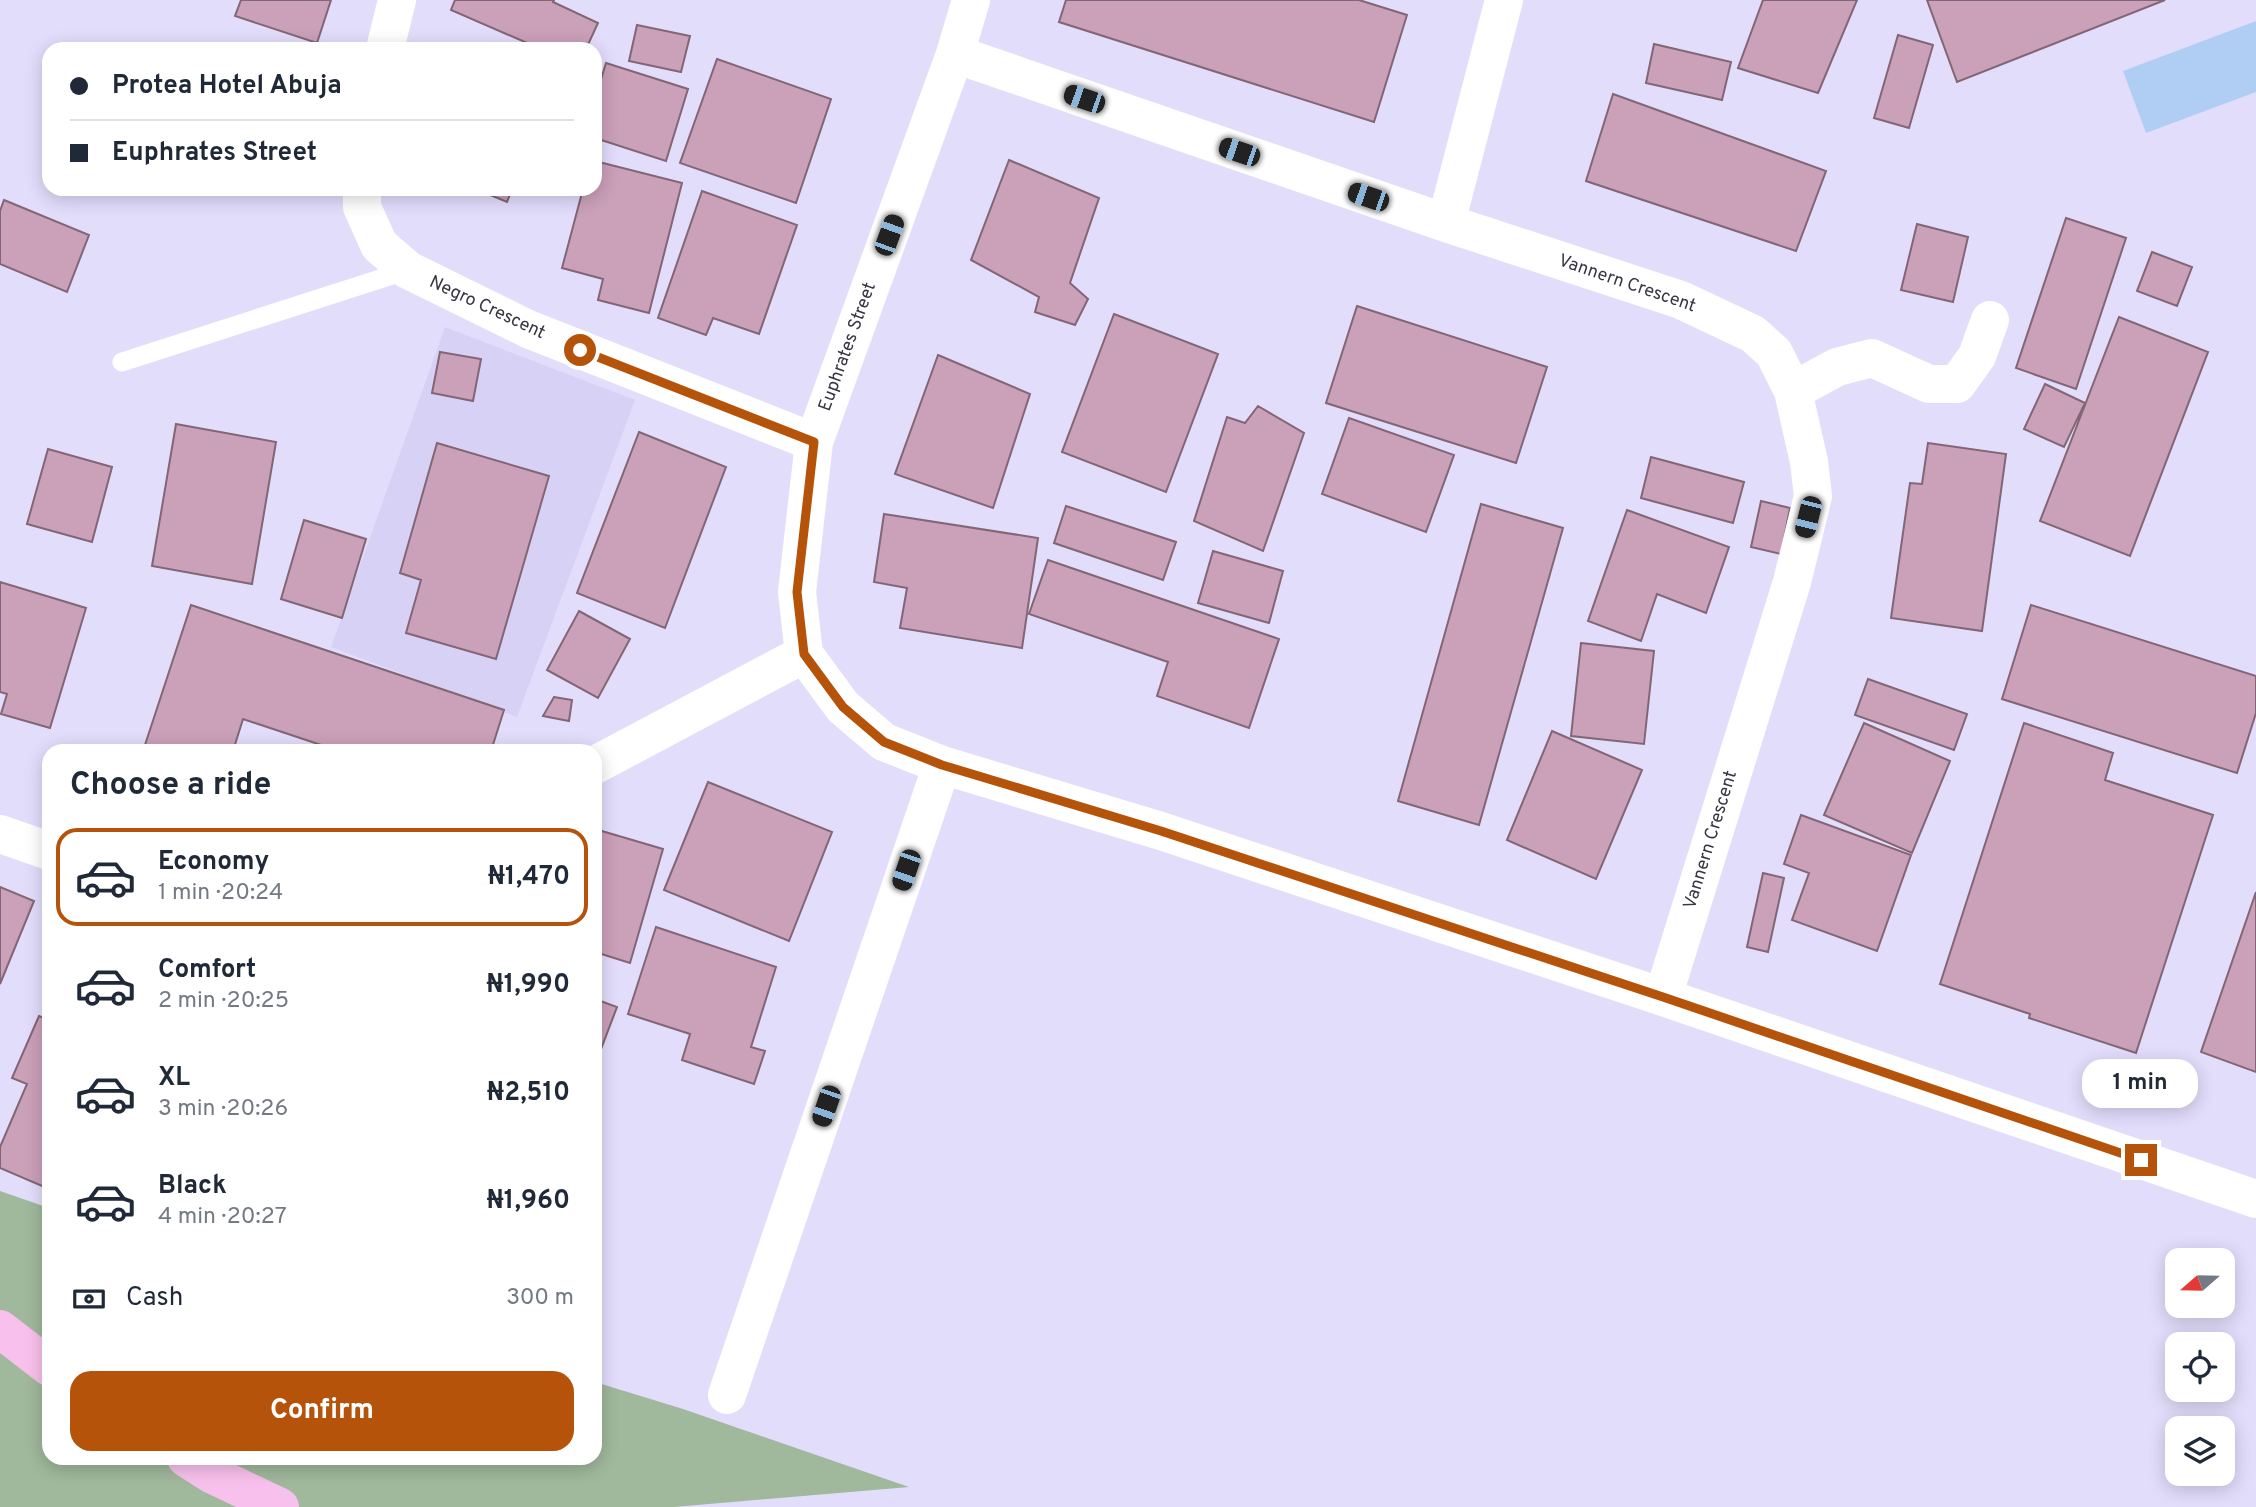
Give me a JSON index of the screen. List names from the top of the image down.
{
  "streets": {
    "street": ["Vannern Crescent", "Negro Crescent", "Euphrates Street"]
  },
  "crossings": [
    ["Vannern Crescent", "Euphrates Street"],
    ["Negro Crescent", "Euphrates Street"]
  ],
  "north": "left",
  "page": {
    "banner": ["Protea Hotel Abuja", "Euphrates Street"],
    "heading": "Choose a ride",
    "list": [
      {
        "name": "Economy",
        "note": "1 min · 20:24",
        "value": "₦1,470"
      },
      {
        "name": "Comfort",
        "note": "2 min · 20:25",
        "value": "₦1,990"
      },
      {
        "name": "XL",
        "note": "3 min · 20:26",
        "value": "₦2,510"
      },
      {
        "name": "Black",
        "note": "4 min · 20:27",
        "value": "₦1,960"
      }
    ],
    "bubble": "1 min",
    "pay": ["Cash", "300 m"],
    "buttons": "Confirm"
  }
}
